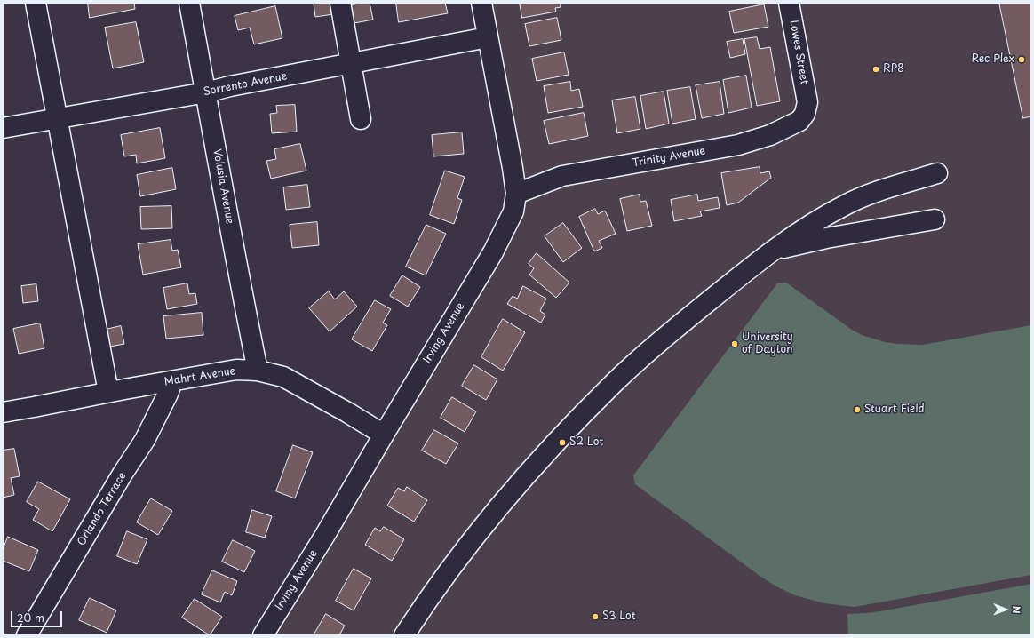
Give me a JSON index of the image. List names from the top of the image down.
{
  "streets": {
    "street": [
      "Lowes Street",
      "Sorrento Avenue",
      "Trinity Avenue",
      "Volusia Avenue",
      "Irving Avenue",
      "Mahrt Avenue",
      "Orlando Terrace"
    ]
  },
  "crossings": [
    ["Lowes Street", "Trinity Avenue"],
    ["Sorrento Avenue", "Volusia Avenue"],
    ["Sorrento Avenue", "Irving Avenue"],
    ["Trinity Avenue", "Irving Avenue"],
    ["Volusia Avenue", "Mahrt Avenue"],
    ["Irving Avenue", "Mahrt Avenue"],
    ["Mahrt Avenue", "Orlando Terrace"]
  ],
  "places": [
    "Rec Plex",
    "RP8",
    "University of Dayton",
    "Stuart Field",
    "S2 Lot",
    "S3 Lot"
  ],
  "scale_bar": "20 m",
  "north": "right"
}
